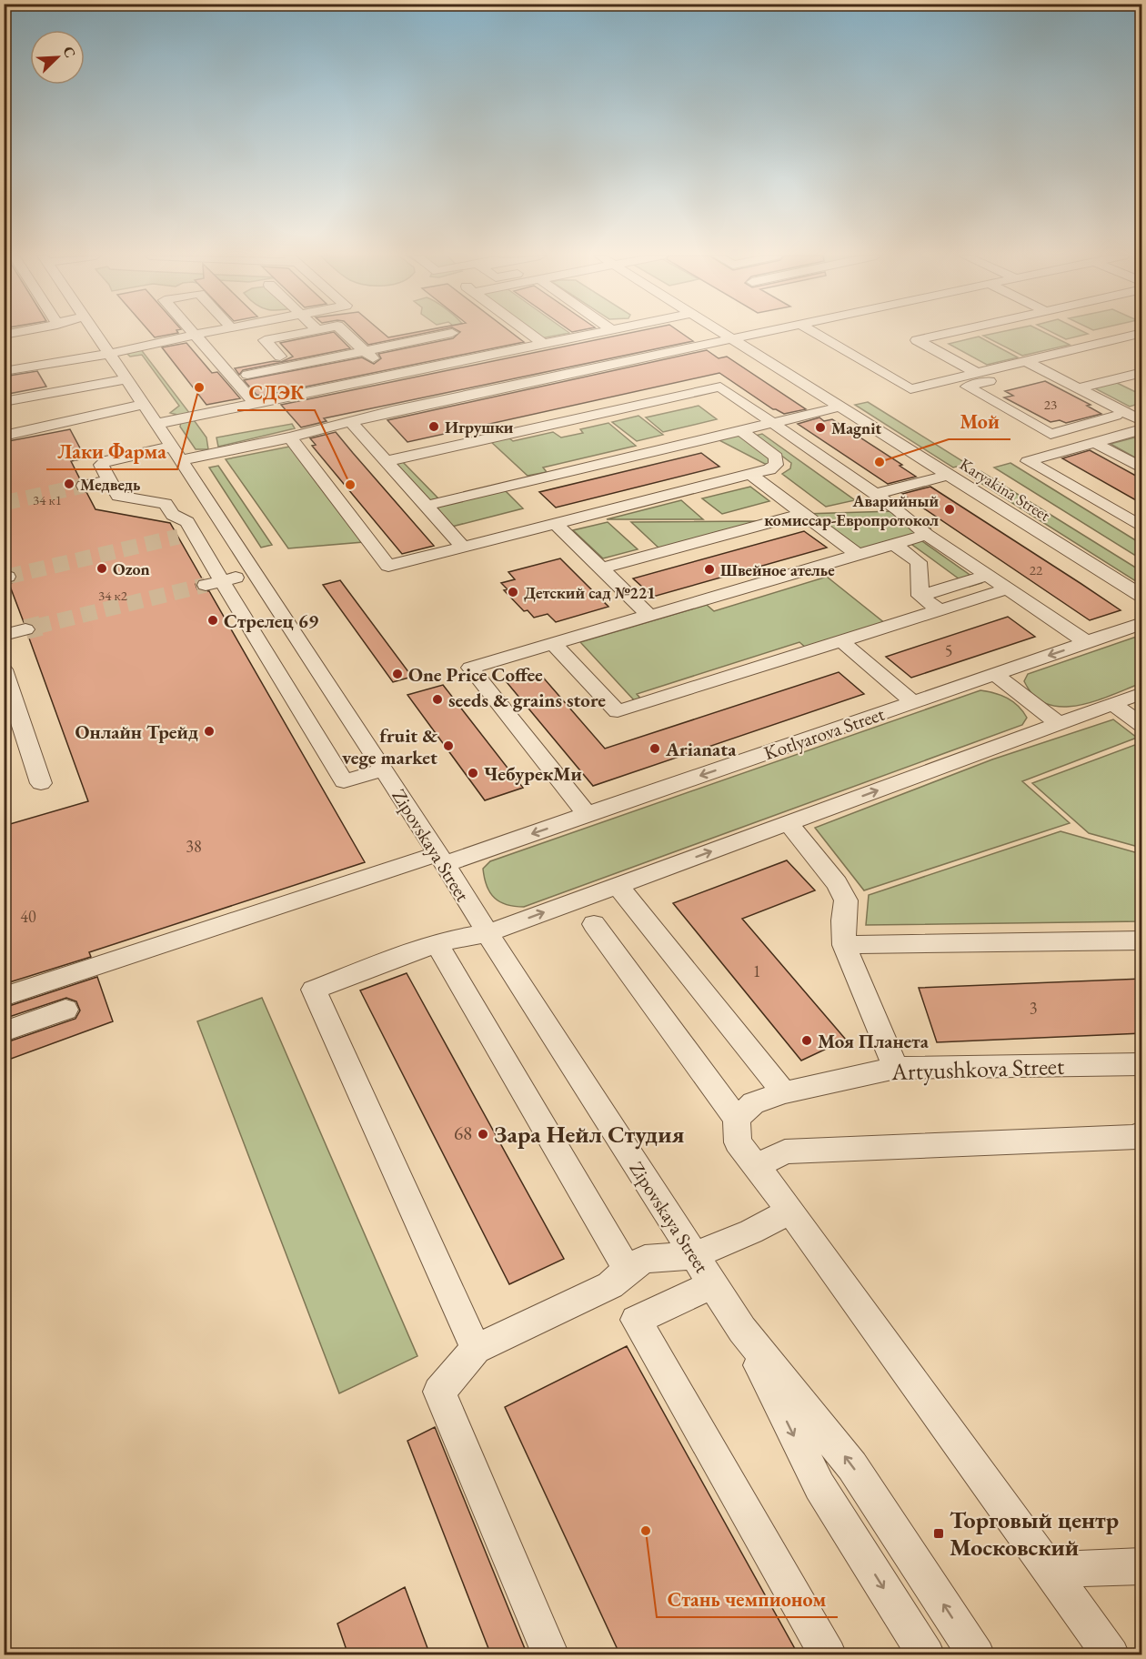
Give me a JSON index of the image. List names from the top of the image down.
{
  "streets": {
    "street": [
      "Karyakina Street",
      "Kotlyarova Street",
      "Zipovskaya Street",
      "Artyushkova Street"
    ]
  },
  "crossings": [
    ["Kotlyarova Street", "Zipovskaya Street"]
  ],
  "places": {
    "other": [
      "Лаки Фарма",
      "Игрушки",
      "Magnit",
      "Мой",
      "Медведь",
      "СДЭК",
      "Аварийный комиссар-Европротокол",
      "Ozon",
      "Швейное ателье",
      "Детский сад №221",
      "Стрелец 69",
      "One Price Coffee",
      "seeds & grains store",
      "Онлайн Трейд",
      "fruit & vege market",
      "Arianata",
      "ЧебурекМи",
      "Моя Планета",
      "Зара Нейл Студия",
      "Стань чемпионом"
    ],
    "transit": ["Торговый центр Московский"]
  },
  "house_numbers": [
    "23",
    "34 к1",
    "22",
    "34 к2",
    "5",
    "38",
    "40",
    "1",
    "3",
    "68"
  ],
  "north": "top right"
}
